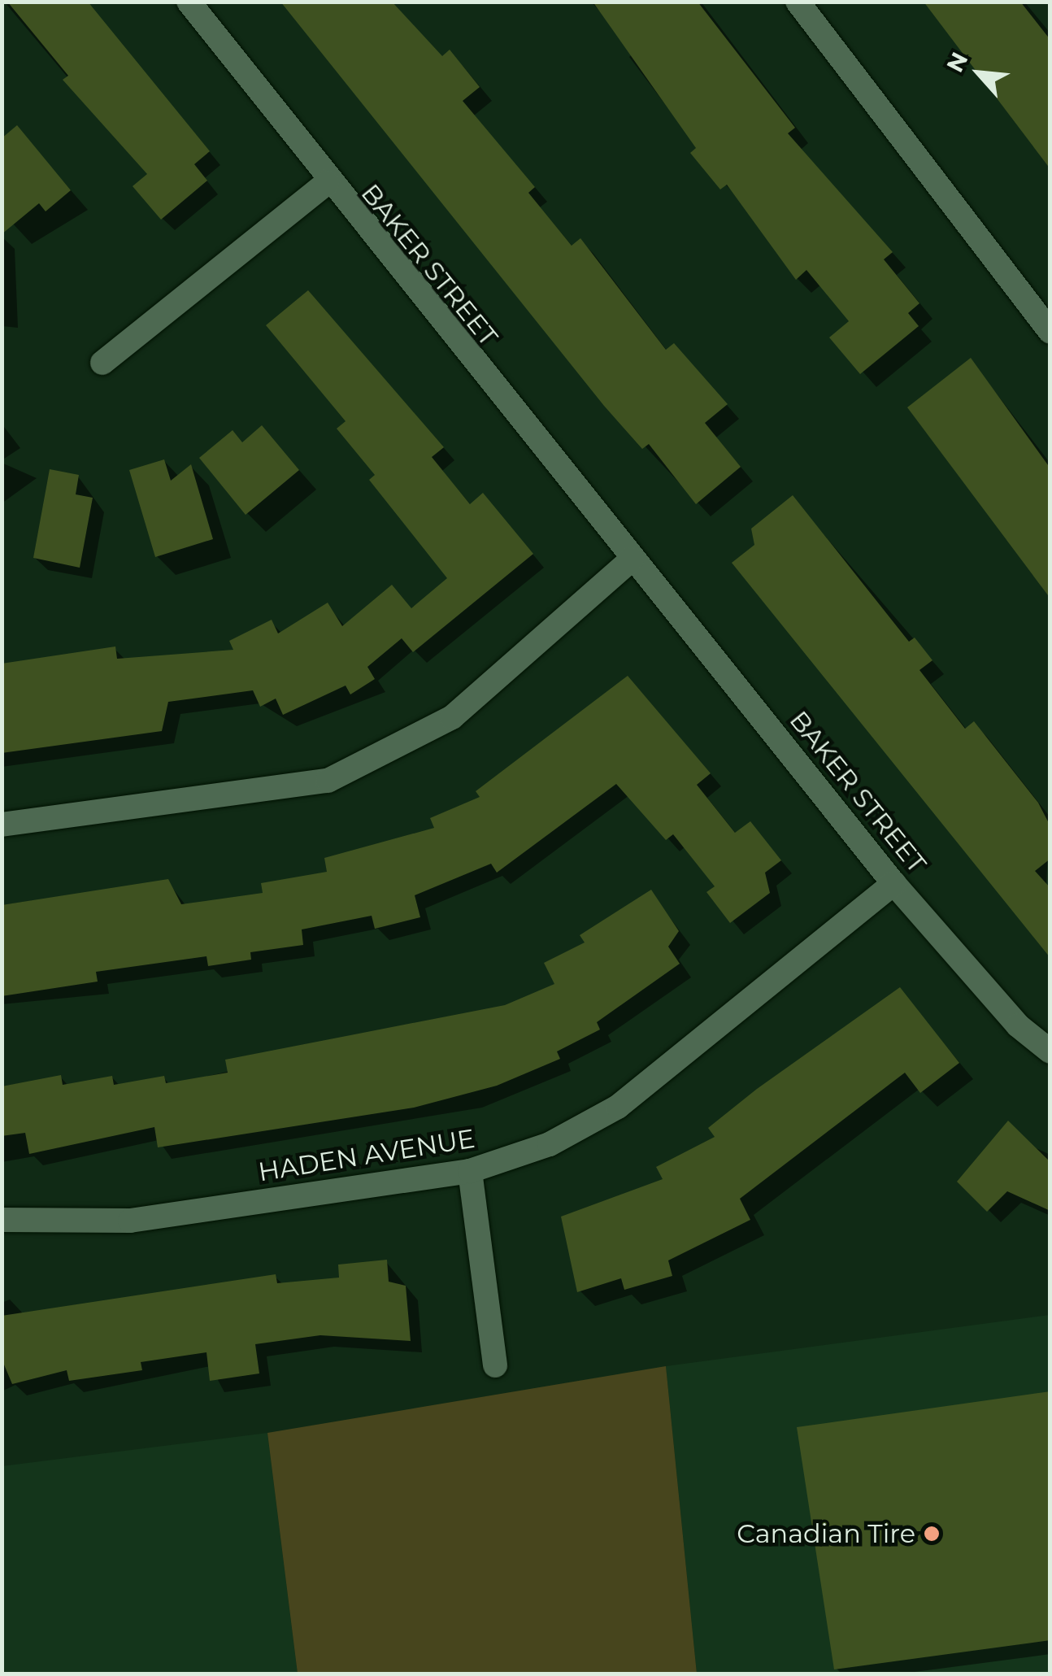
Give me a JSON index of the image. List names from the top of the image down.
{
  "streets": {
    "street": ["BAKER STREET", "HADEN AVENUE"]
  },
  "crossings": [
    ["BAKER STREET", "HADEN AVENUE"]
  ],
  "places": ["Canadian Tire"],
  "north": "top left"
}
